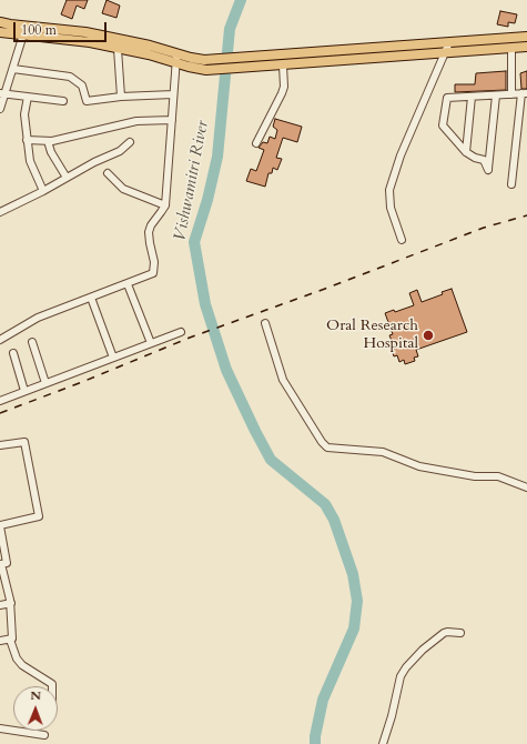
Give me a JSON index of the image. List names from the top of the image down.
{
  "water": ["Vishwamitri River"],
  "places": ["Oral Research Hospital"],
  "scale_bar": "100 m",
  "north": "top"
}
